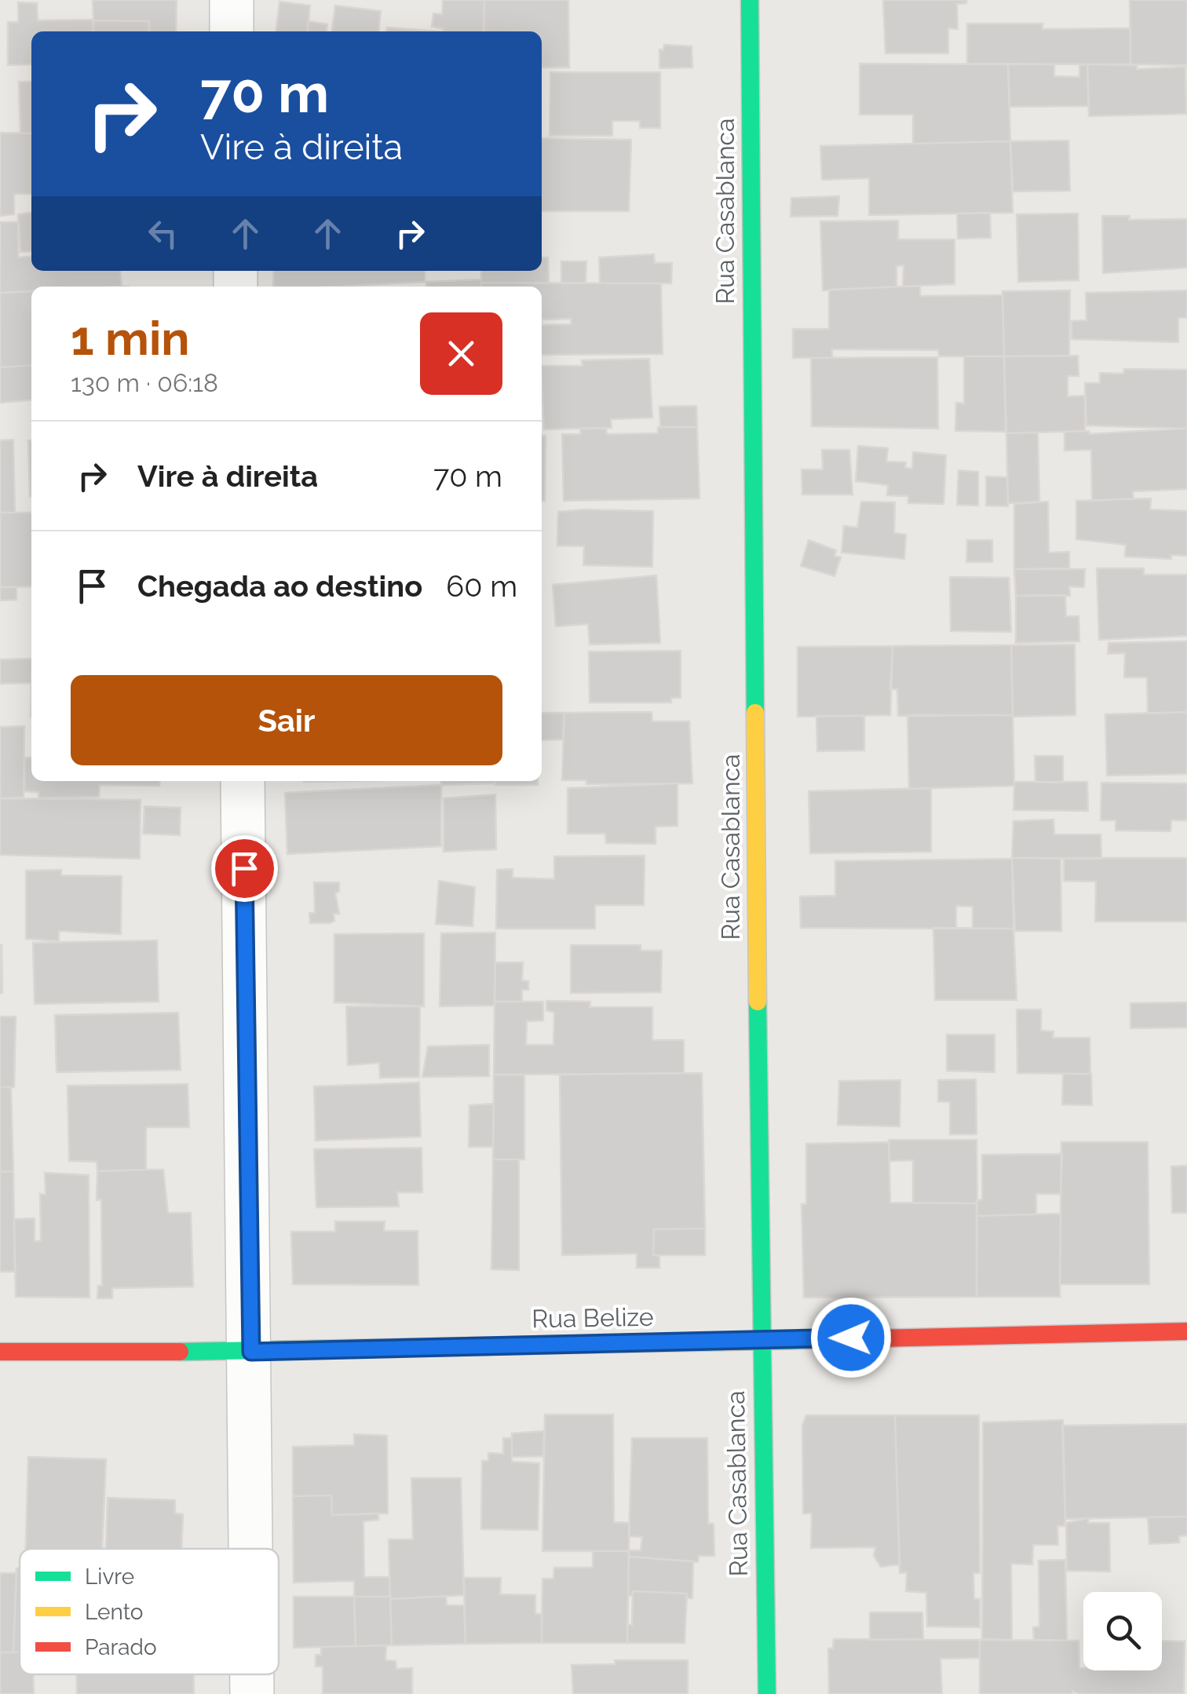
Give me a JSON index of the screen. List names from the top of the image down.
{
  "streets": {
    "street": ["Rua Casablanca", "Rua Belize"]
  },
  "crossings": [
    ["Rua Casablanca", "Rua Belize"]
  ],
  "legend": ["Livre", "Lento", "Parado"],
  "page": {
    "turn": ["70 m", "Vire à direita"],
    "heading": ["1 min", "130 m · 06:18"],
    "list": [
      {
        "name": "Vire à direita",
        "value": "70 m"
      },
      {
        "name": "Chegada ao destino",
        "value": "60 m"
      }
    ],
    "buttons": "Sair"
  }
}
